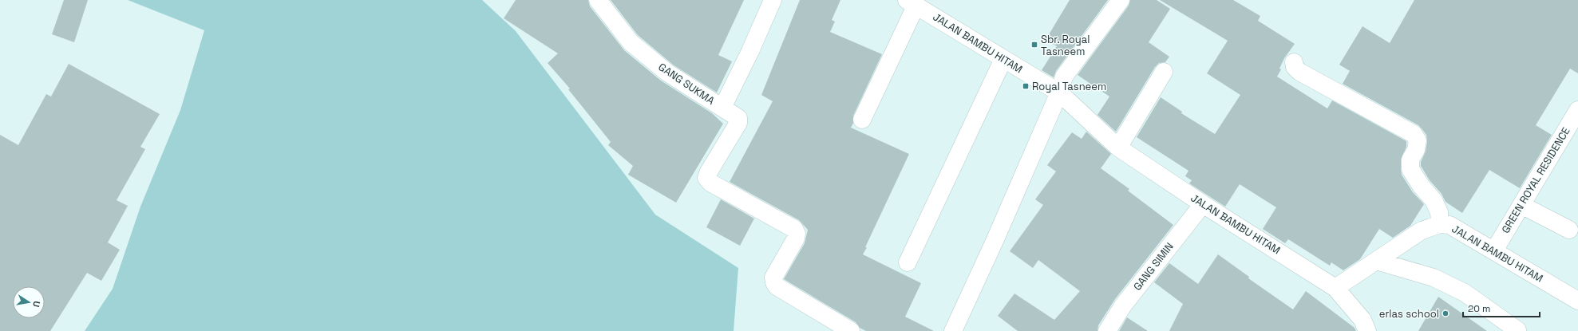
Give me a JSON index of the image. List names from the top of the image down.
{
  "streets": {
    "street": [
      "JALAN BAMBU HITAM",
      "GANG SUKMA",
      "GREEN ROYAL RESIDENCE",
      "GANG SIMIN"
    ]
  },
  "crossings": [
    ["JALAN BAMBU HITAM", "GREEN ROYAL RESIDENCE"],
    ["JALAN BAMBU HITAM", "GANG SIMIN"]
  ],
  "places": {
    "transit": ["Sbr. Royal Tasneem", "Royal Tasneem"],
    "other": ["erlas school"]
  },
  "scale_bar": "20 m",
  "north": "right"
}
